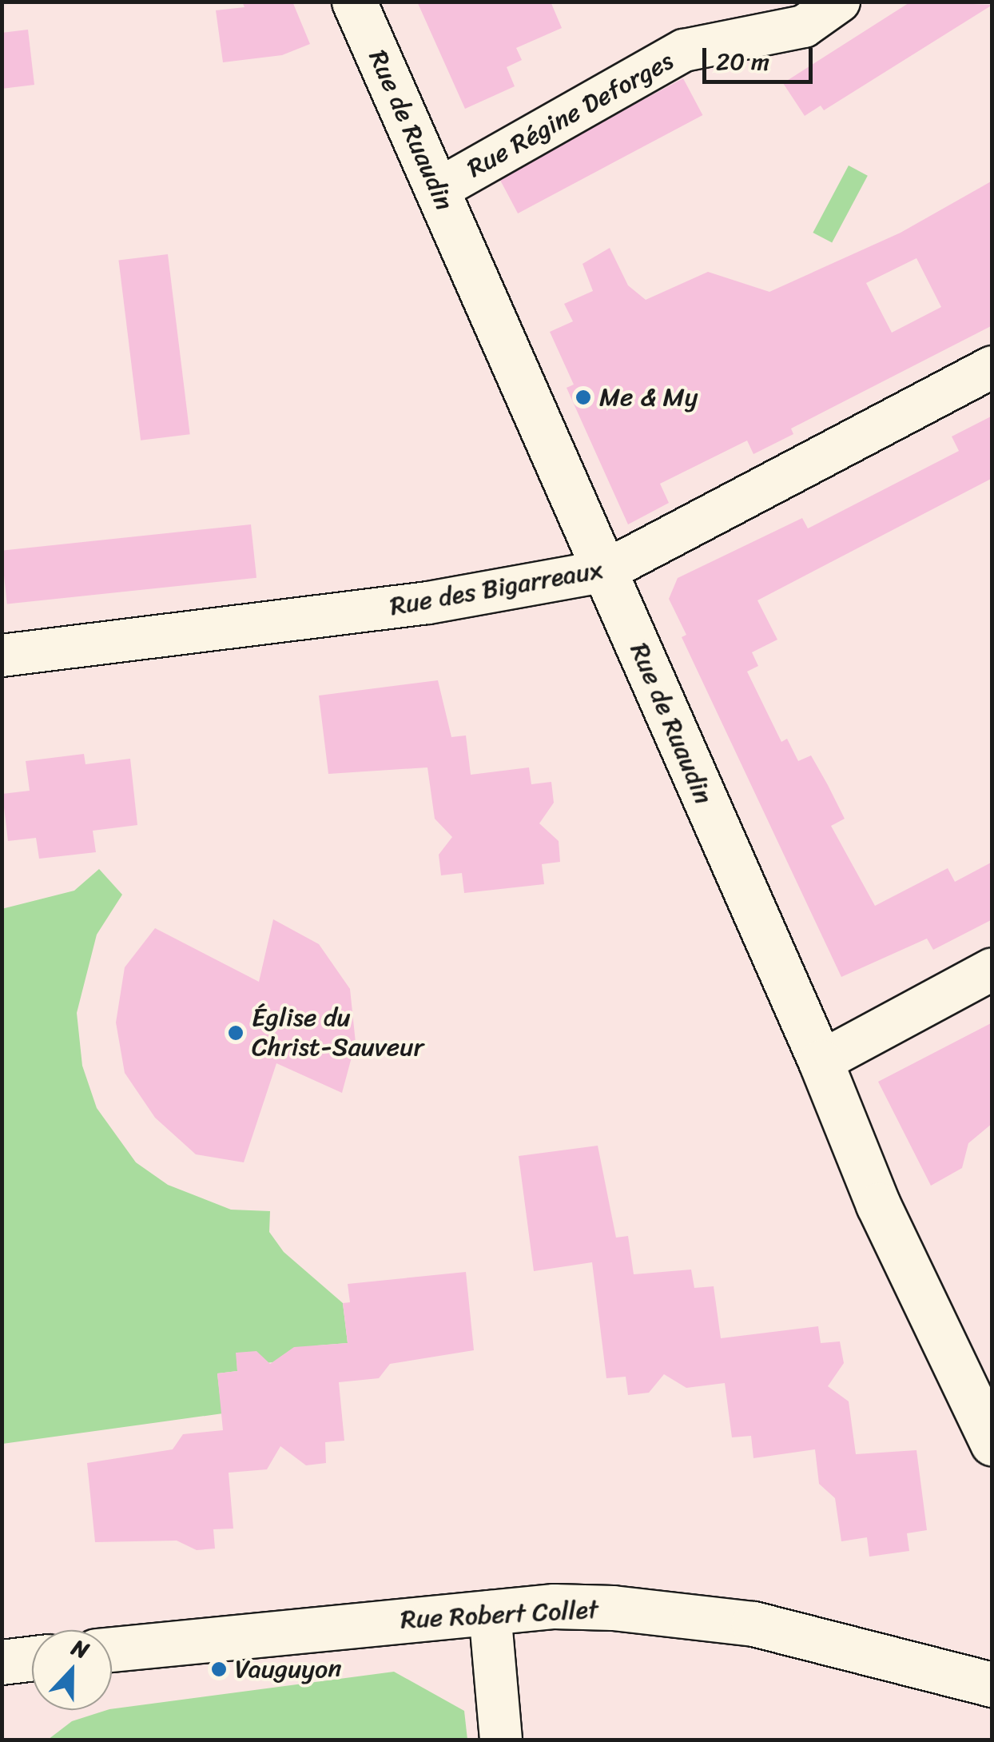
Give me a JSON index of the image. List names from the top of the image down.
{
  "streets": {
    "street": [
      "Rue Régine Deforges",
      "Rue de Ruaudin",
      "Rue des Bigarreaux",
      "Rue Robert Collet"
    ]
  },
  "crossings": [
    ["Rue Régine Deforges", "Rue de Ruaudin"],
    ["Rue de Ruaudin", "Rue des Bigarreaux"]
  ],
  "places": ["Me & My", "Église du Christ-Sauveur", "Vauguyon"],
  "scale_bar": "20 m",
  "north": "top"
}
